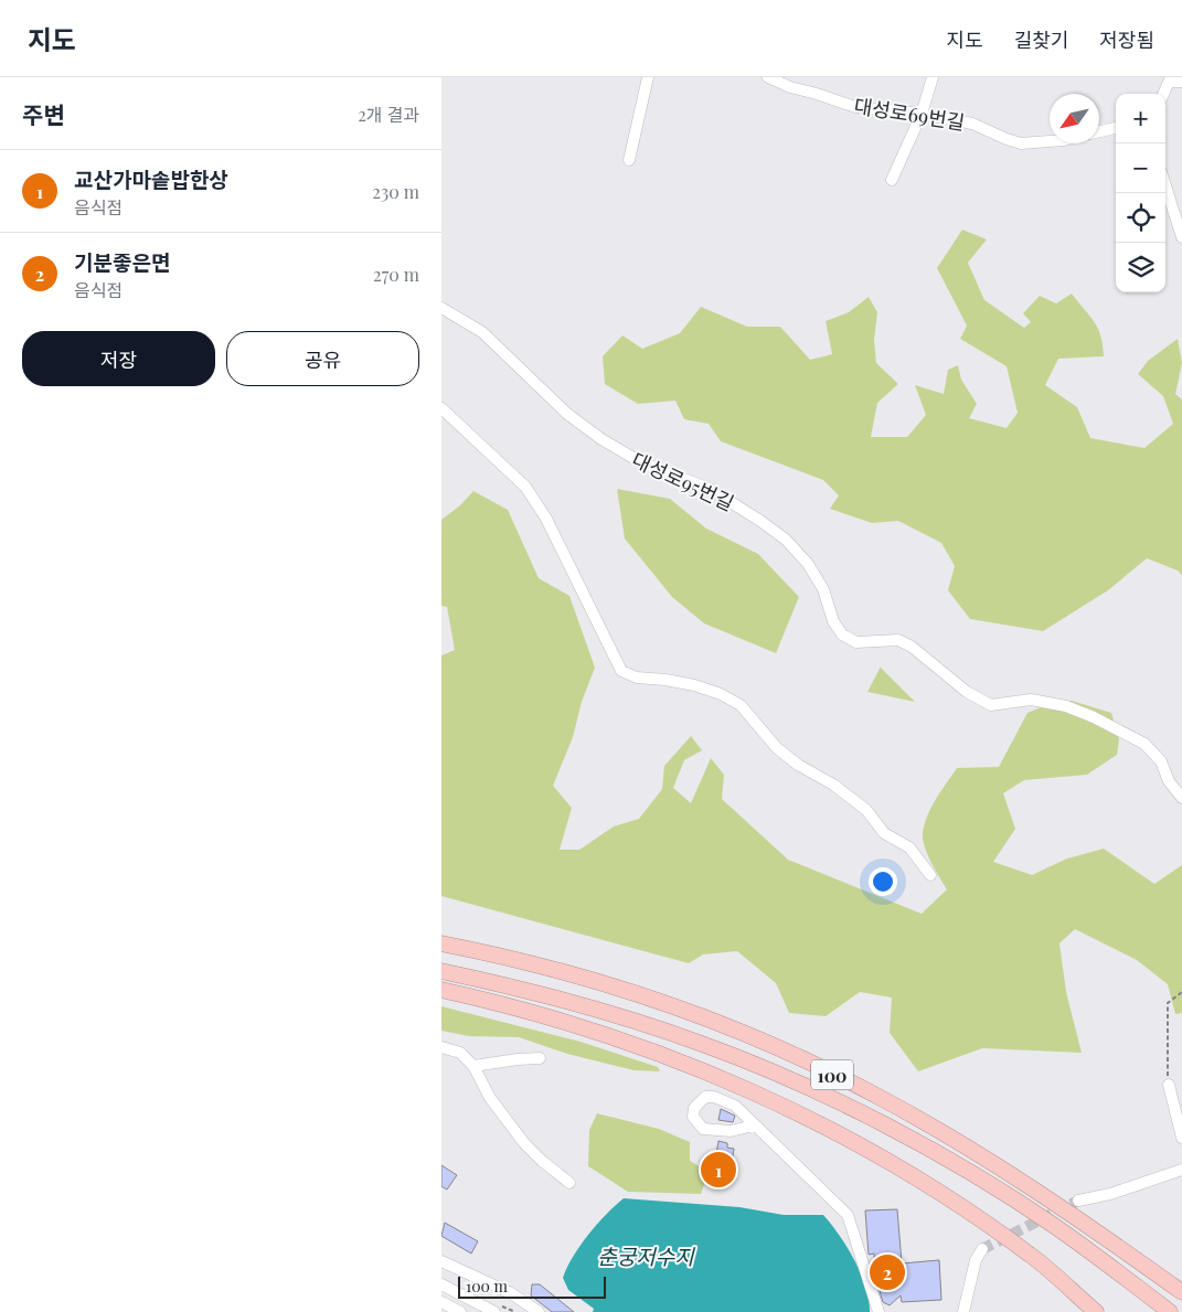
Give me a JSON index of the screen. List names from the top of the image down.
{
  "streets": {
    "highway": ["100"],
    "street": ["대성로69번길", "대성로95번길"]
  },
  "water": ["춘궁저수지"],
  "scale_bar": "100 m",
  "north": "bottom left",
  "page": {
    "header": "지도",
    "nav": ["지도", "길찾기", "저장됨"],
    "heading": ["주변", "2개 결과"],
    "map_buttons": ["+", "−"],
    "list": [
      {
        "mark": "1",
        "name": "교산가마솥밥한상",
        "note": "음식점",
        "value": "230 m"
      },
      {
        "mark": "2",
        "name": "기분좋은면",
        "note": "음식점",
        "value": "270 m"
      }
    ],
    "buttons": ["저장", "공유"],
    "pins": ["1", "2"],
    "scale": "100 m"
  }
}
